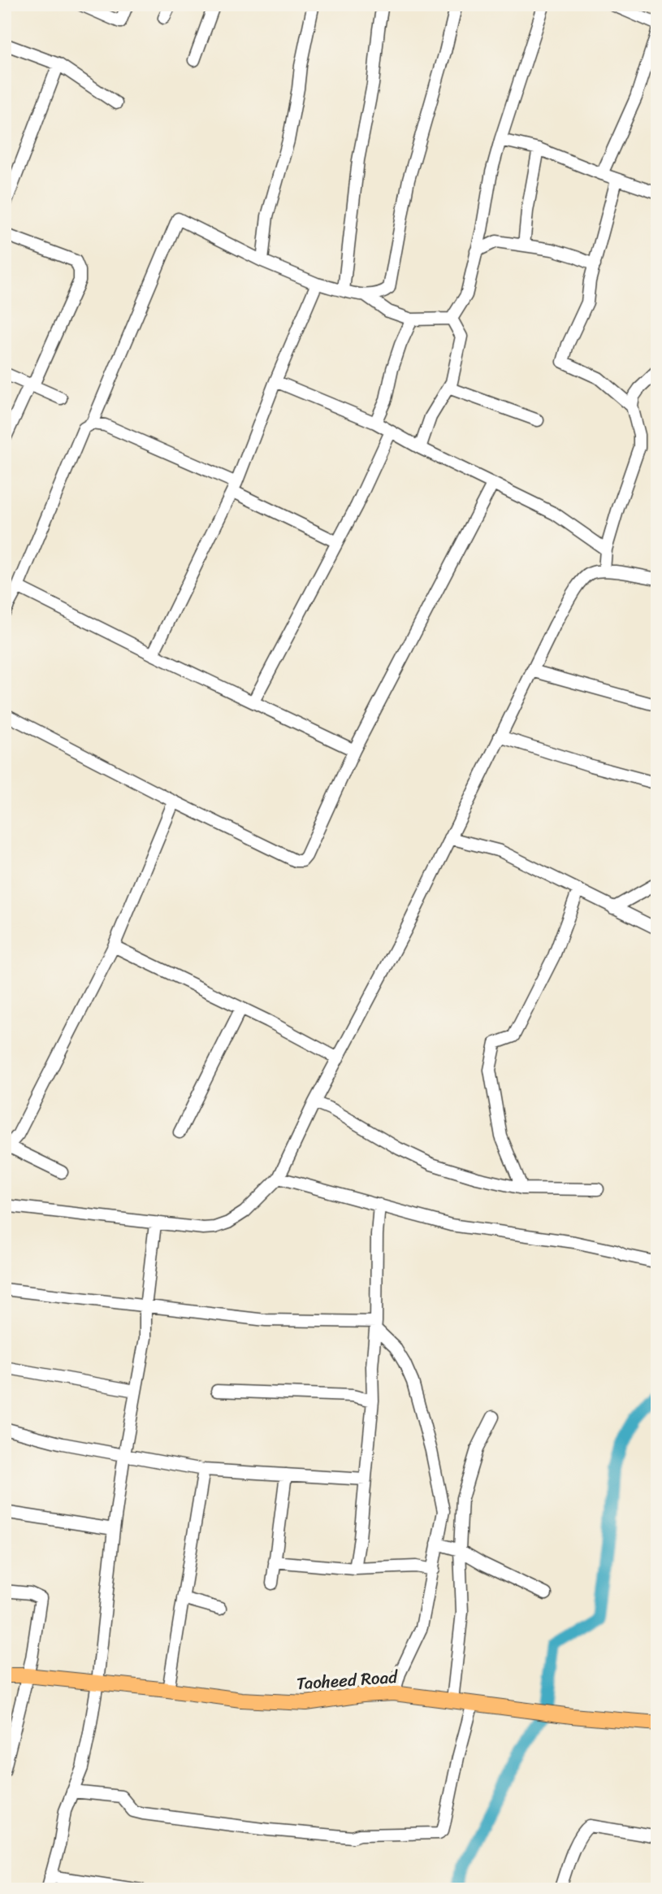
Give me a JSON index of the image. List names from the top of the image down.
{
  "streets": {
    "main road": ["Taoheed Road"]
  }
}
